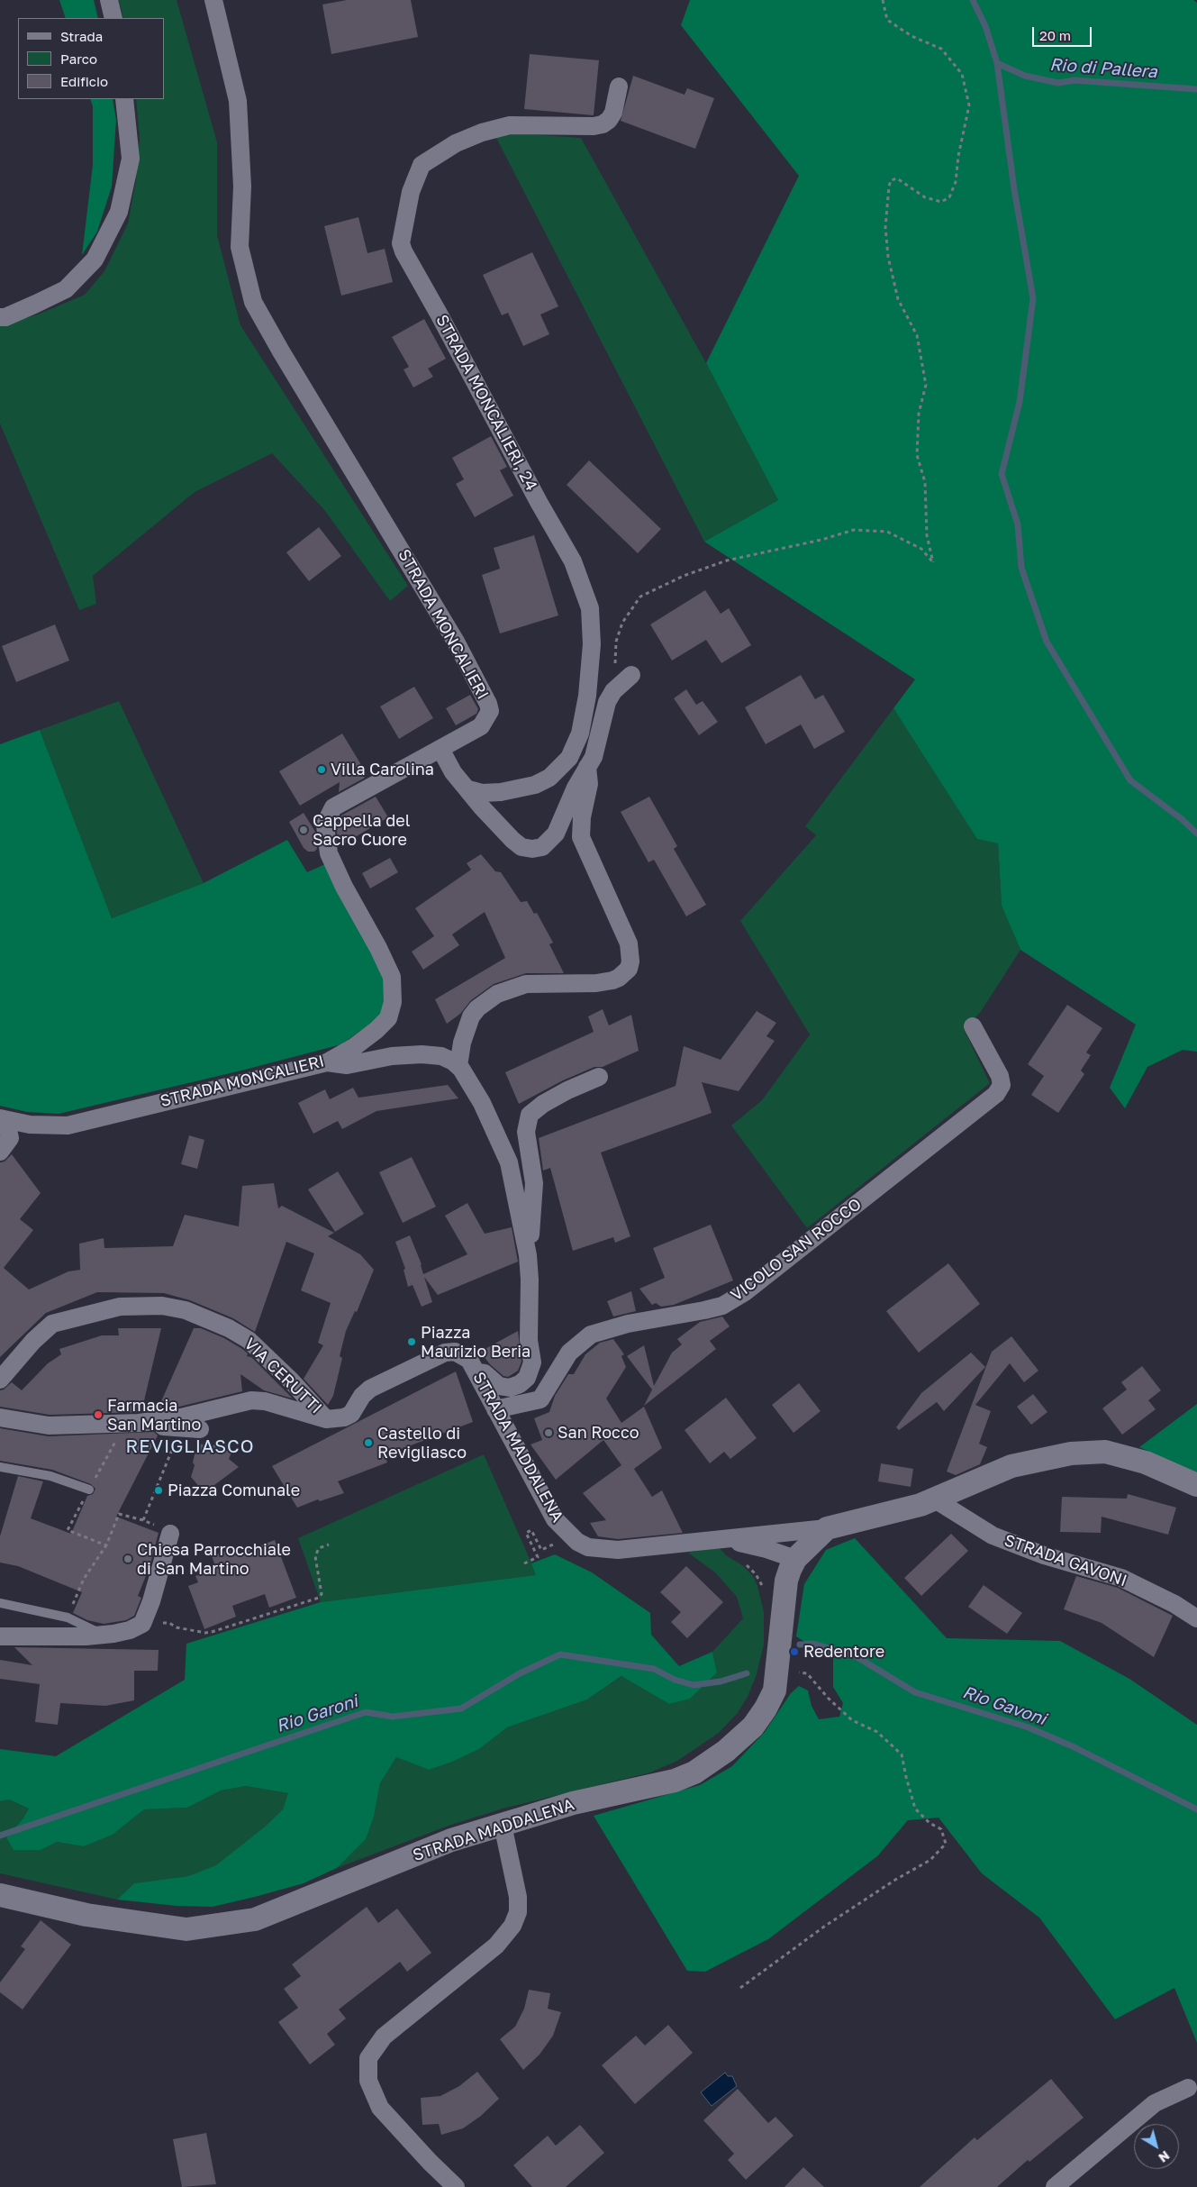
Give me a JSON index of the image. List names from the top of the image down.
{
  "streets": {
    "street": [
      "STRADA MONCALIERI, 24",
      "STRADA MONCALIERI",
      "VICOLO SAN ROCCO",
      "VIA CERUTTI",
      "STRADA MADDALENA",
      "STRADA GAVONI"
    ]
  },
  "crossings": [
    ["VICOLO SAN ROCCO", "STRADA MADDALENA"],
    ["STRADA MADDALENA", "STRADA GAVONI"]
  ],
  "districts": ["REVIGLIASCO"],
  "water": ["Rio di Pallera", "Rio Gavoni", "Rio Garoni"],
  "places": [
    "Villa Carolina",
    "Cappella del Sacro Cuore",
    "Piazza Maurizio Beria",
    "Farmacia San Martino",
    "San Rocco",
    "Castello di Revigliasco",
    "Piazza Comunale",
    "Chiesa Parrocchiale di San Martino",
    "Redentore"
  ],
  "legend": ["Strada", "Parco", "Edificio"],
  "scale_bar": "20 m",
  "north": "bottom right"
}
